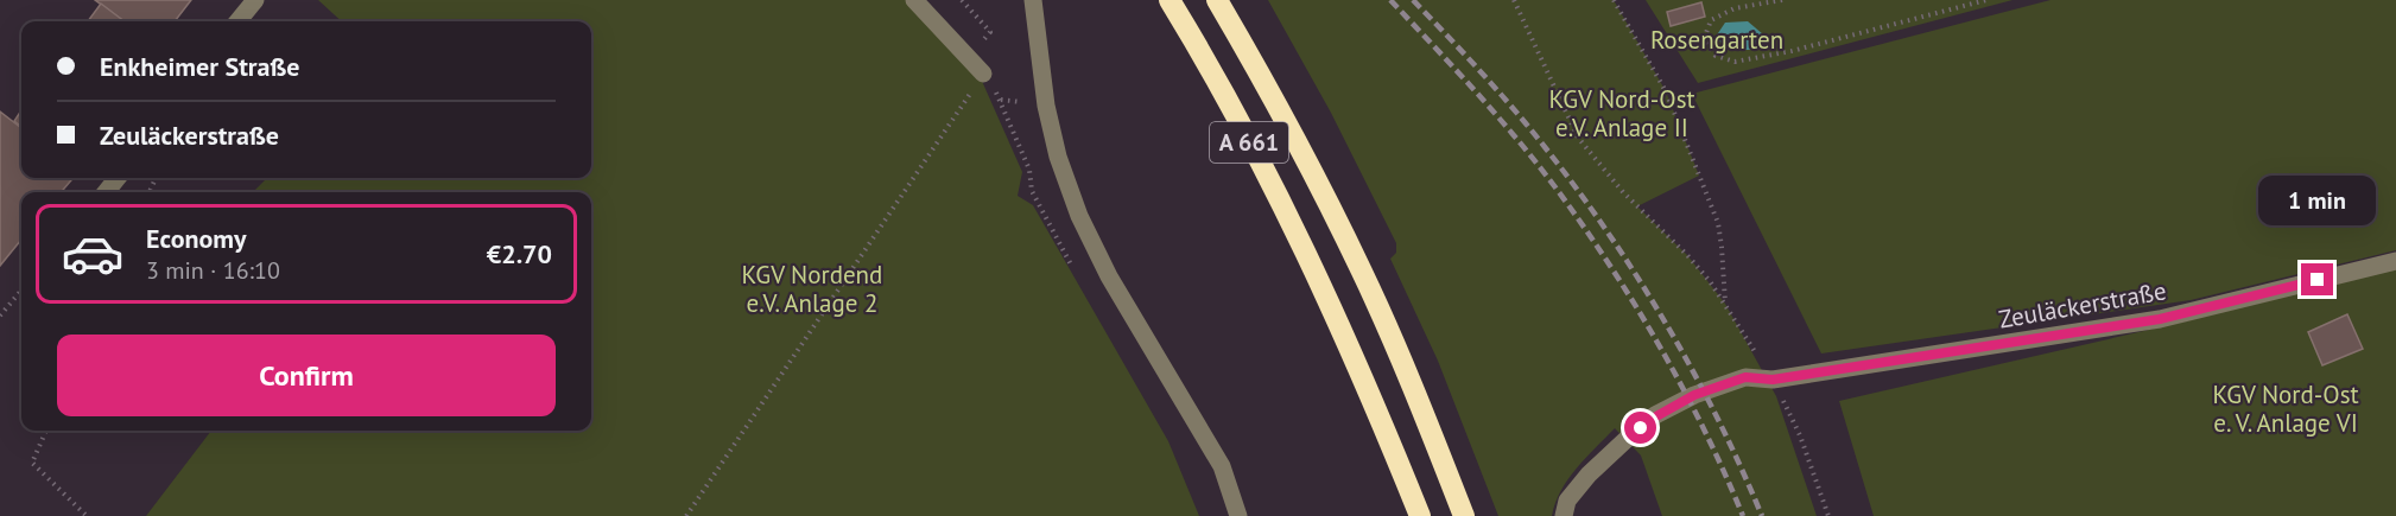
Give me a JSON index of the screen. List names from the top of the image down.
{
  "streets": {
    "highway": ["A 661"],
    "lane": ["Zeuläckerstraße"]
  },
  "parks": [
    "Rosengarten",
    "KGV Nord-Ost e.V. Anlage II",
    "KGV Nordend e.V. Anlage 2",
    "KGV Nord-Ost e. V. Anlage VI"
  ],
  "page": {
    "banner": ["Enkheimer Straße", "Zeuläckerstraße"],
    "bubble": "1 min",
    "list": [
      {
        "name": "Economy",
        "note": "3 min · 16:10",
        "value": "€2.70"
      }
    ],
    "buttons": "Confirm"
  }
}
